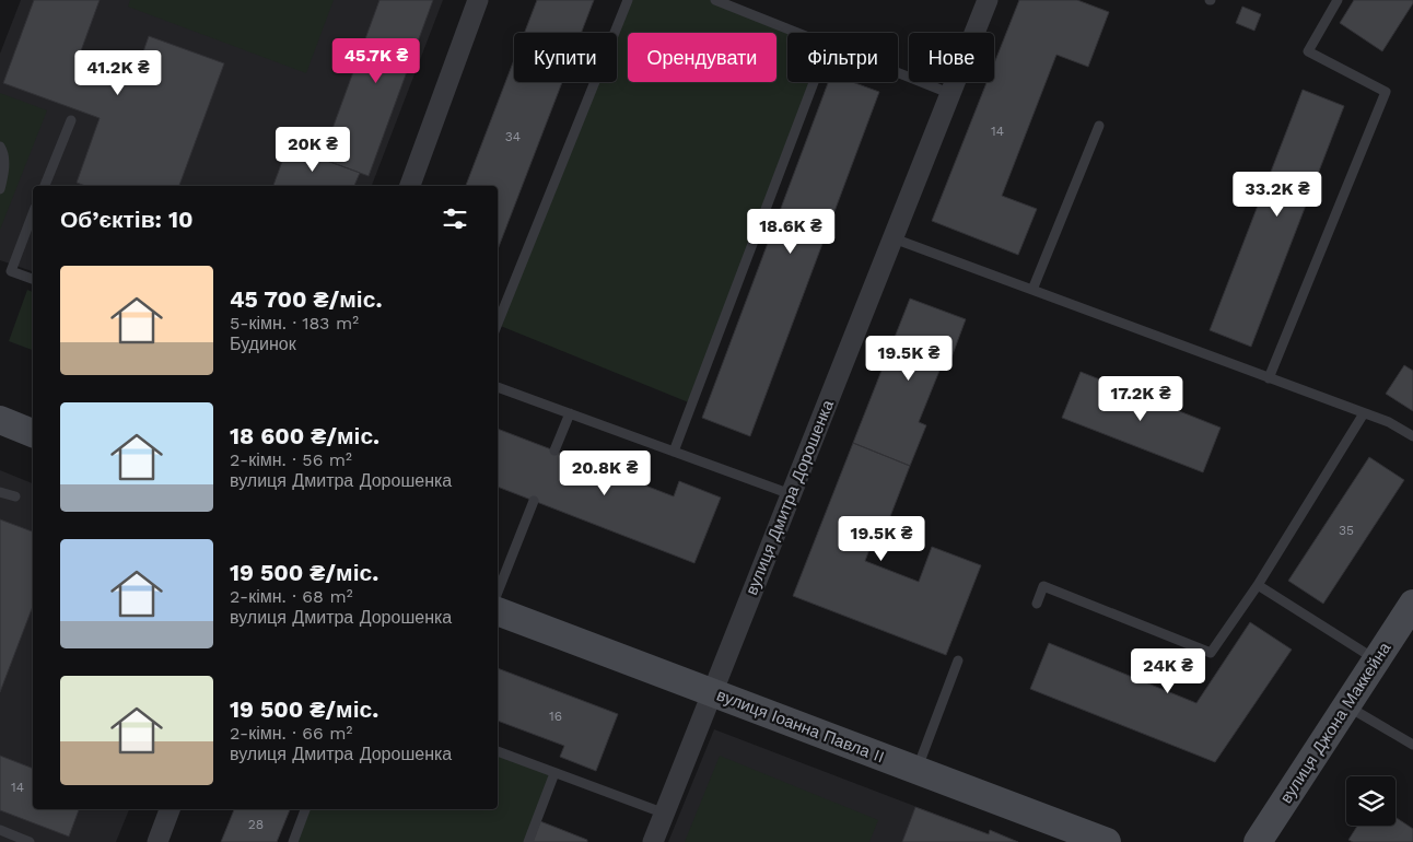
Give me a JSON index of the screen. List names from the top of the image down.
{
  "streets": {
    "street": ["вулиця Дмитра Дорошенка", "вулиця Джона Маккейна", "вулиця Іоанна Павла II"]
  },
  "crossings": [
    ["вулиця Дмитра Дорошенка", "вулиця Іоанна Павла II"]
  ],
  "house_numbers": [
    "14",
    "34",
    "35",
    "16",
    "14",
    "28"
  ],
  "page": {
    "chip": [
      "Купити",
      "Орендувати",
      "Фільтри",
      "Нове"
    ],
    "price": [
      "45.7K ₴",
      "41.2K ₴",
      "20K ₴",
      "33.2K ₴",
      "18.6K ₴",
      "19.5K ₴",
      "17.2K ₴",
      "20.8K ₴",
      "19.5K ₴",
      "24K ₴"
    ],
    "heading": "Об’єктів: 10",
    "list": [
      {
        "name": "45 700 ₴/міс.",
        "note": "5-кімн. · 183 m² · Будинок"
      },
      {
        "name": "18 600 ₴/міс.",
        "note": "2-кімн. · 56 m² · вулиця Дмитра Дорошенка"
      },
      {
        "name": "19 500 ₴/міс.",
        "note": "2-кімн. · 68 m² · вулиця Дмитра Дорошенка"
      },
      {
        "name": "19 500 ₴/міс.",
        "note": "2-кімн. · 66 m² · вулиця Дмитра Дорошенка"
      }
    ]
  }
}
